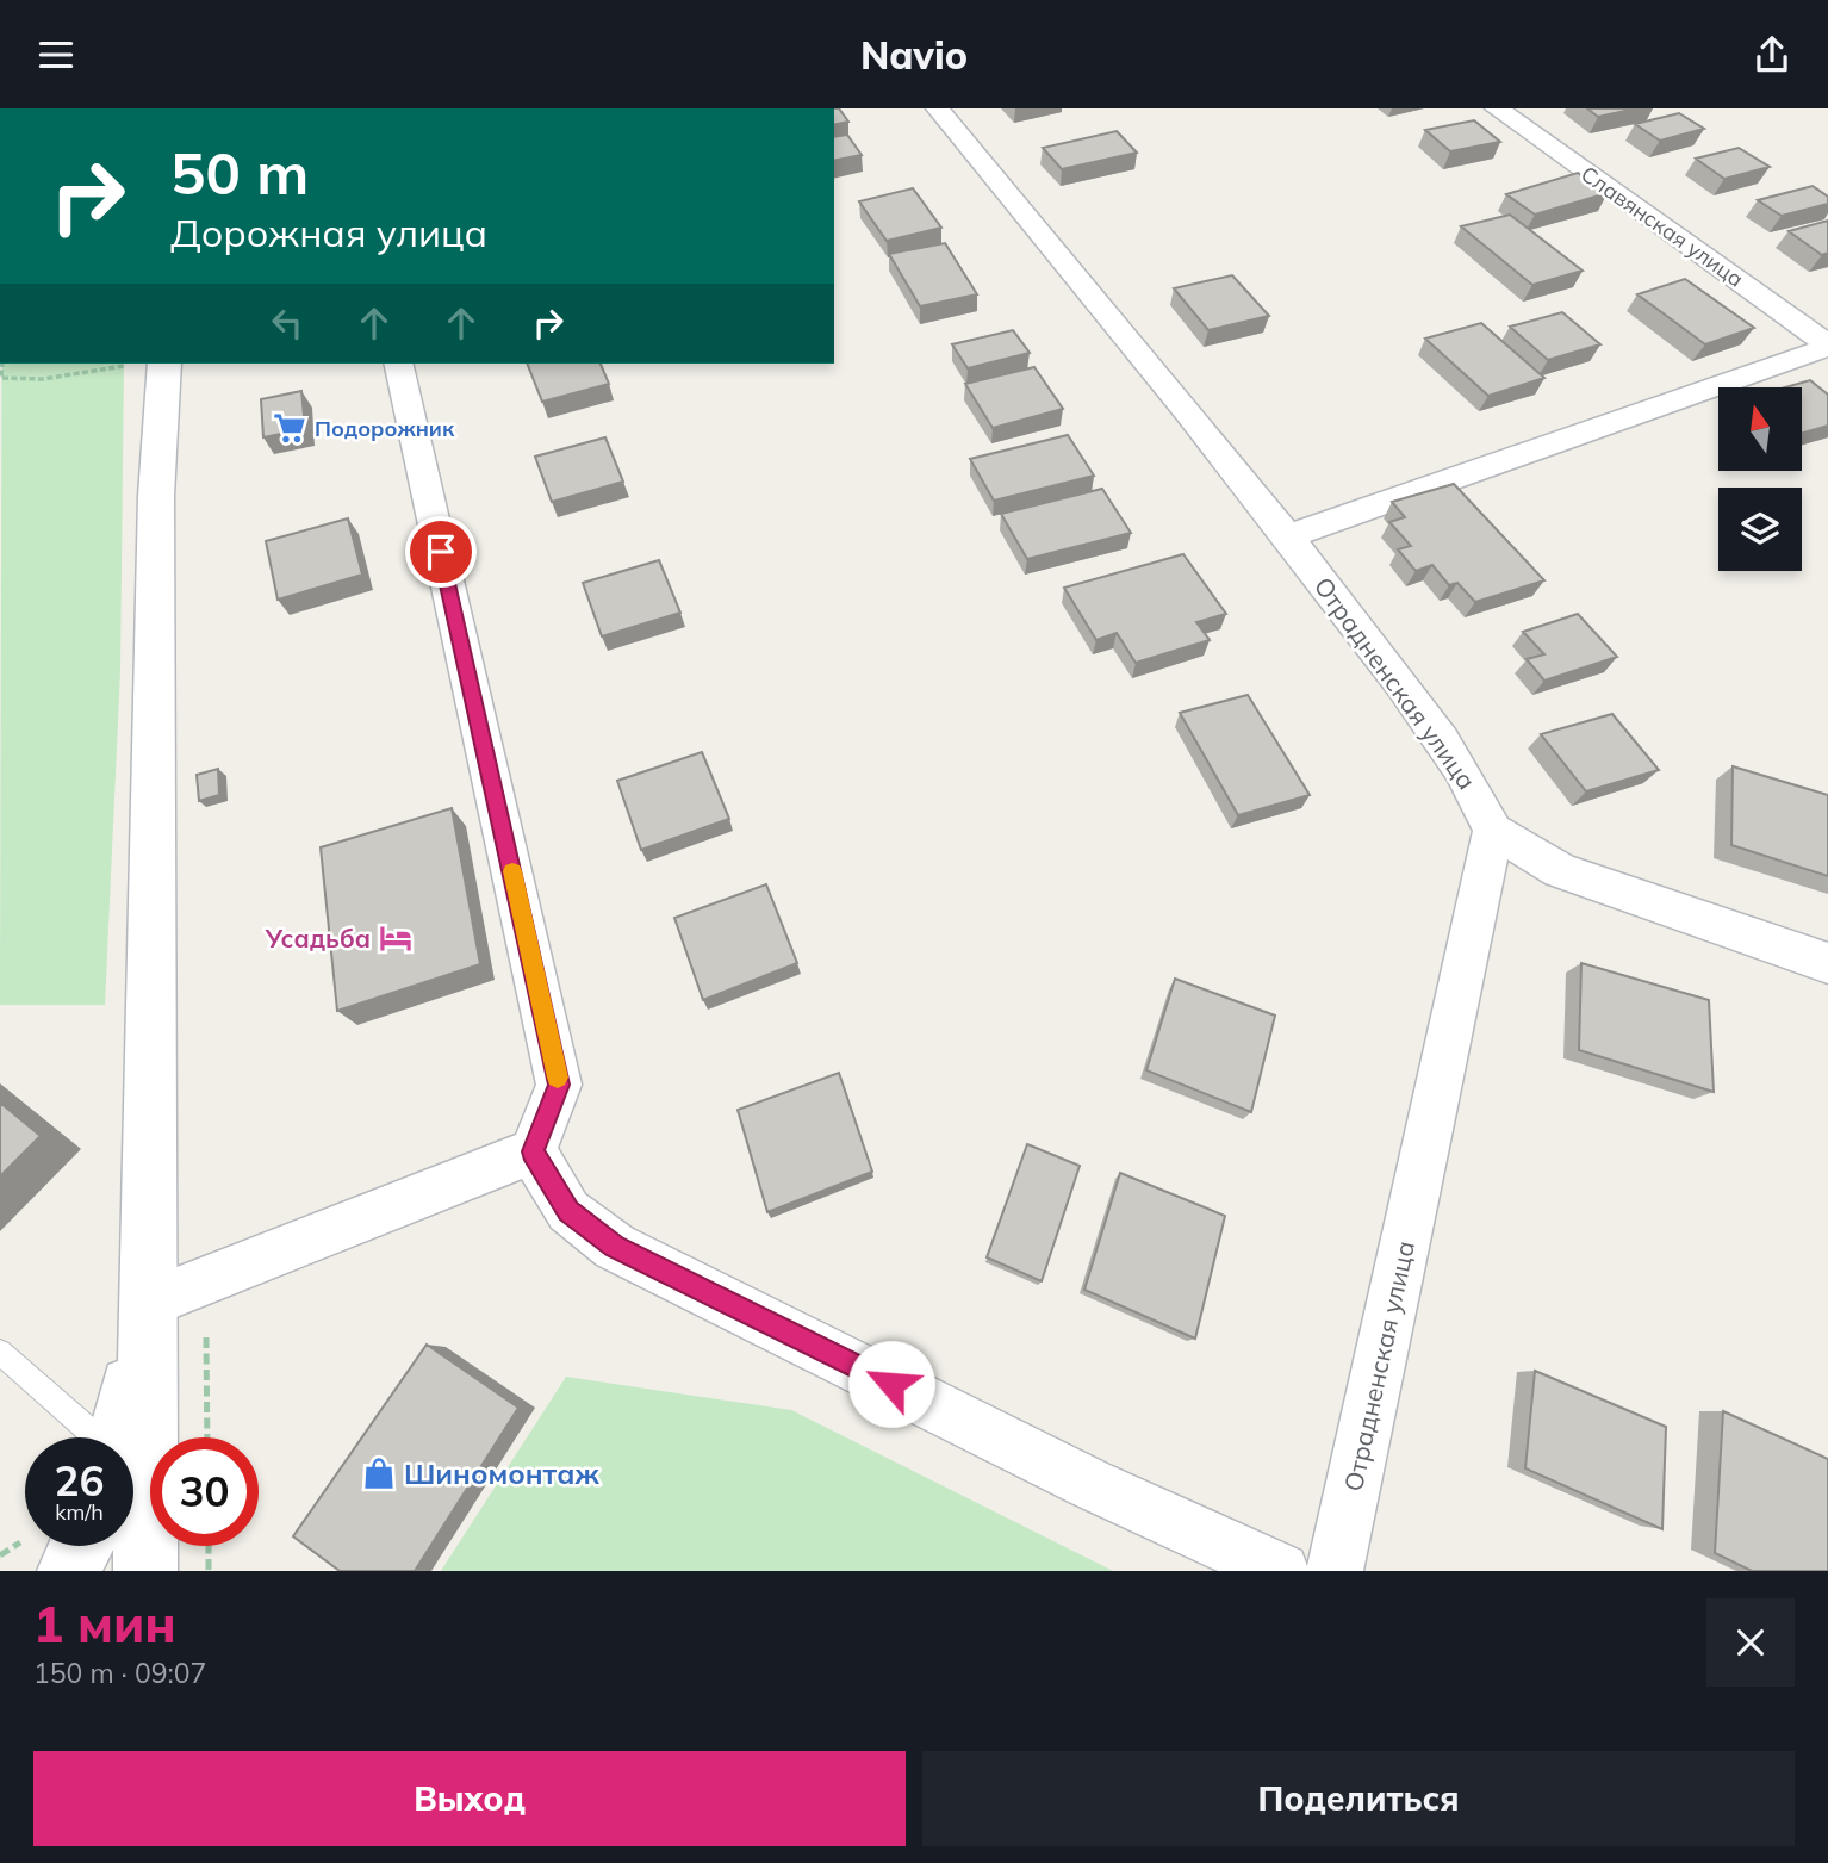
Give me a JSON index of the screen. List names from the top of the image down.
{
  "streets": {
    "street": ["Славянская улица", "Отрадненская улица"]
  },
  "places": {
    "supermarket": ["Подорожник"],
    "hotel": ["Усадьба"],
    "shop": ["Шиномонтаж"]
  },
  "north": "top",
  "page": {
    "header": "Navio",
    "turn": ["50 m", "Дорожная улица"],
    "speed": "26 km/h",
    "limit": "30",
    "heading": ["1 мин", "150 m · 09:07"],
    "buttons": ["Выход", "Поделиться"]
  }
}
